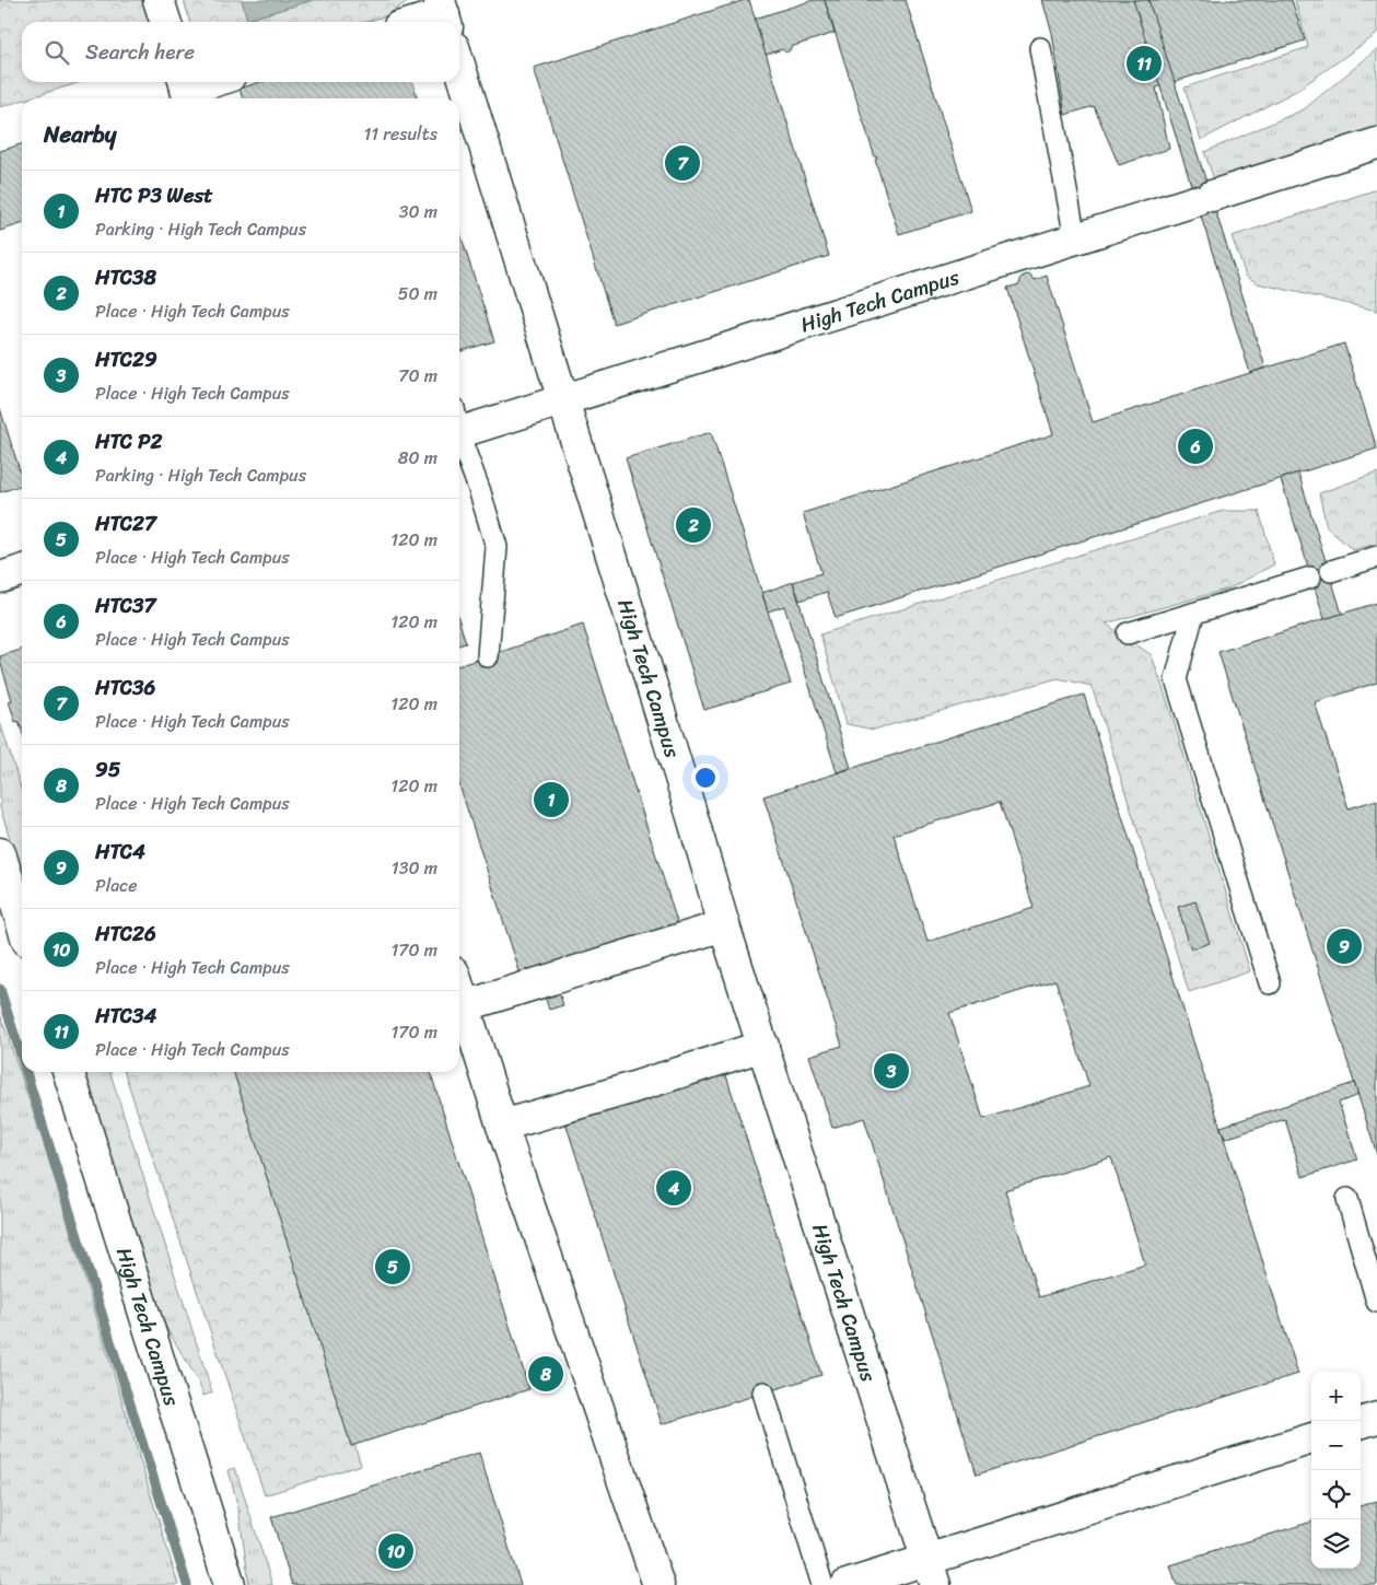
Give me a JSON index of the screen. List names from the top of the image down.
{
  "streets": {
    "street": ["High Tech Campus"]
  },
  "page": {
    "search": "Search here",
    "pins": [
      "11",
      "7",
      "6",
      "2",
      "1",
      "9",
      "3",
      "4",
      "5",
      "8",
      "10"
    ],
    "heading": ["Nearby", "11 results"],
    "list": [
      {
        "mark": "1",
        "name": "HTC P3 West",
        "note": "Parking · High Tech Campus",
        "value": "30 m"
      },
      {
        "mark": "2",
        "name": "HTC38",
        "note": "Place · High Tech Campus",
        "value": "50 m"
      },
      {
        "mark": "3",
        "name": "HTC29",
        "note": "Place · High Tech Campus",
        "value": "70 m"
      },
      {
        "mark": "4",
        "name": "HTC P2",
        "note": "Parking · High Tech Campus",
        "value": "80 m"
      },
      {
        "mark": "5",
        "name": "HTC27",
        "note": "Place · High Tech Campus",
        "value": "120 m"
      },
      {
        "mark": "6",
        "name": "HTC37",
        "note": "Place · High Tech Campus",
        "value": "120 m"
      },
      {
        "mark": "7",
        "name": "HTC36",
        "note": "Place · High Tech Campus",
        "value": "120 m"
      },
      {
        "mark": "8",
        "name": "95",
        "note": "Place · High Tech Campus",
        "value": "120 m"
      },
      {
        "mark": "9",
        "name": "HTC4",
        "note": "Place",
        "value": "130 m"
      },
      {
        "mark": "10",
        "name": "HTC26",
        "note": "Place · High Tech Campus",
        "value": "170 m"
      },
      {
        "mark": "11",
        "name": "HTC34",
        "note": "Place · High Tech Campus",
        "value": "170 m"
      }
    ],
    "map_buttons": ["+", "−"]
  }
}
